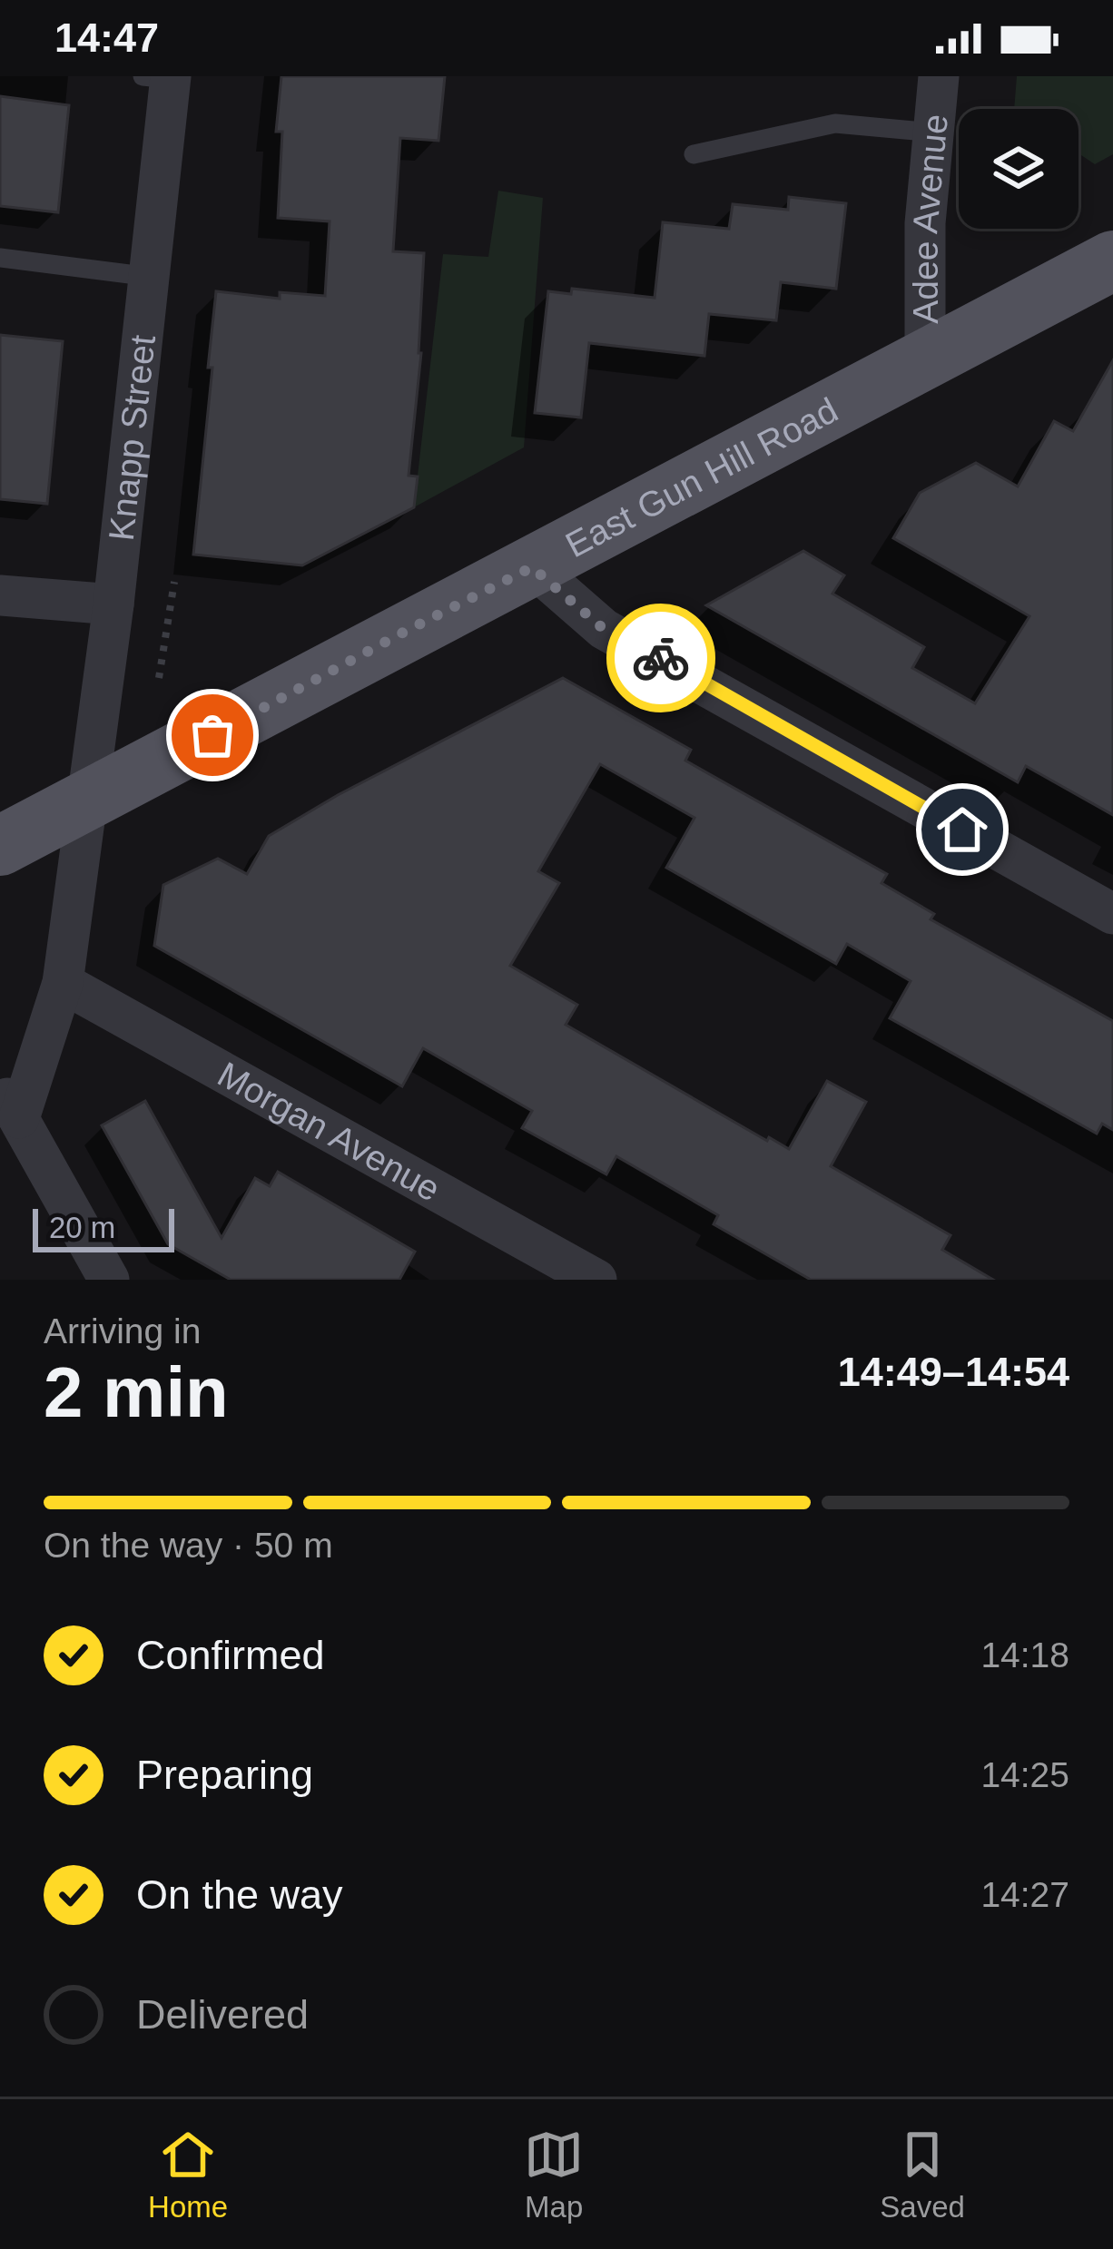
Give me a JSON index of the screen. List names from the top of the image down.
{
  "streets": {
    "main road": ["East Gun Hill Road"],
    "street": ["Adee Avenue", "Knapp Street", "Morgan Avenue"]
  },
  "crossings": [
    ["Adee Avenue", "East Gun Hill Road"],
    ["Knapp Street", "East Gun Hill Road"]
  ],
  "scale_bar": "20 m",
  "page": {
    "status": "14:47",
    "scale": "20 m",
    "heading": ["2 min", "Arriving in", "14:49–14:54"],
    "bar": "On the way · 50 m",
    "list": [
      ["Confirmed", "14:18"],
      ["Preparing", "14:25"],
      ["On the way", "14:27"],
      "Delivered"
    ],
    "tabs": ["Home", "Map", "Saved"]
  }
}
